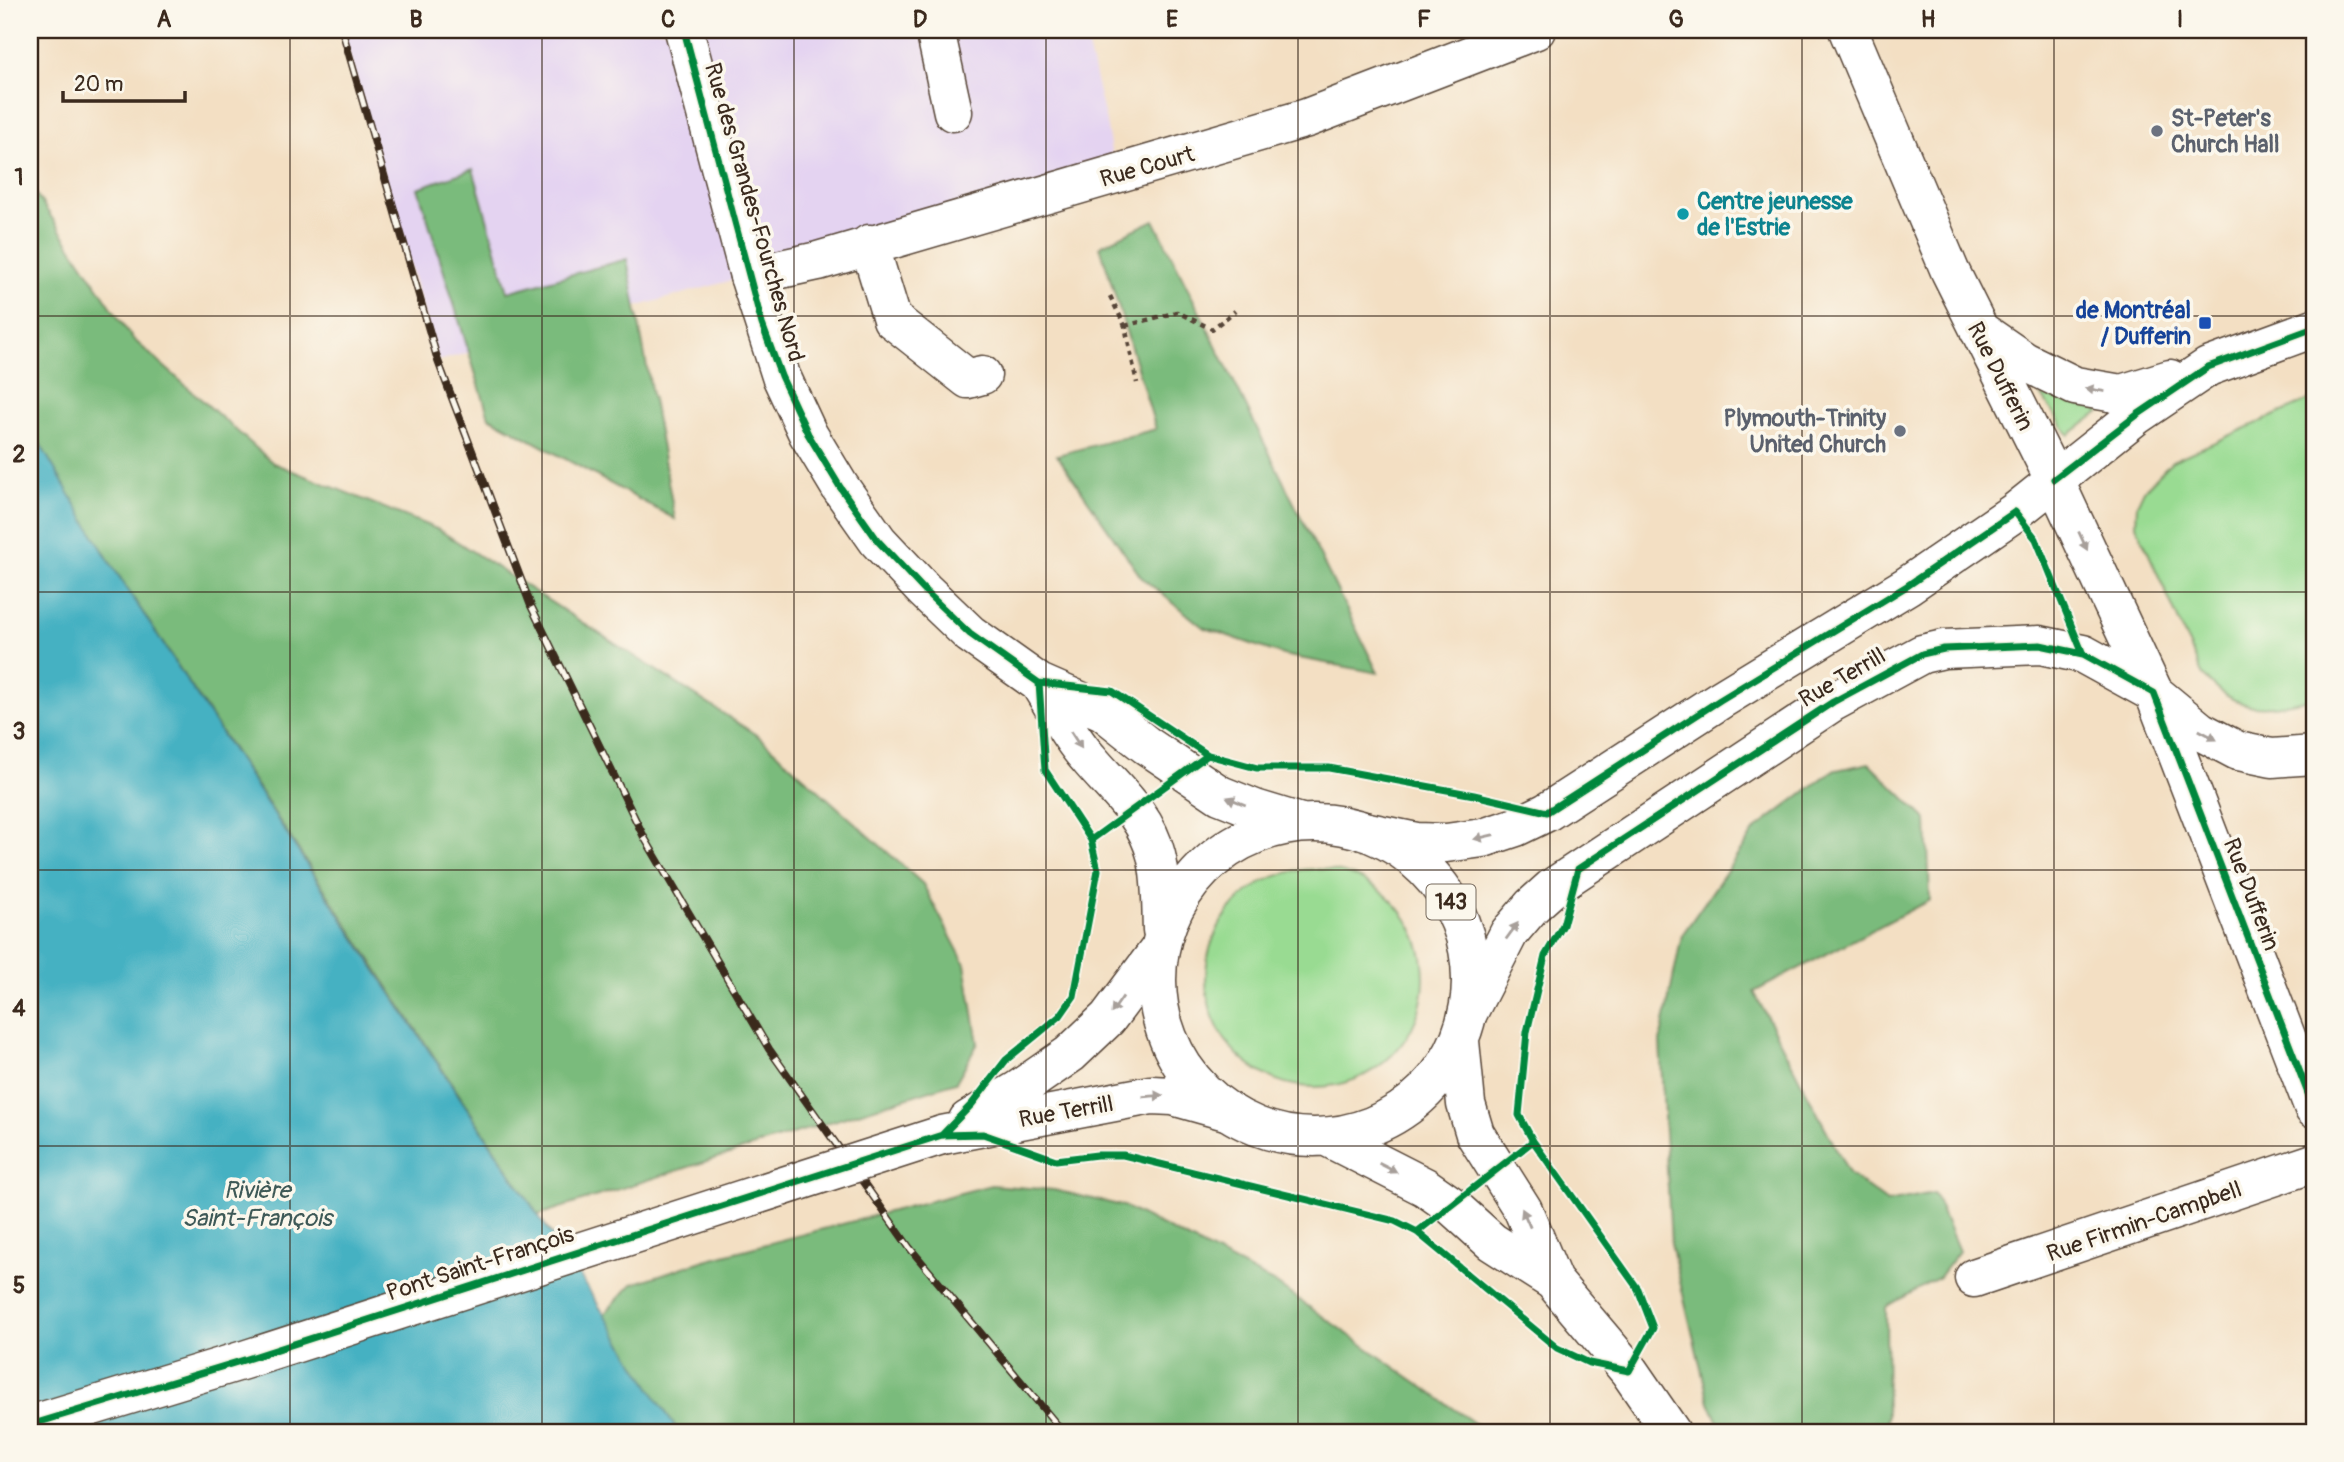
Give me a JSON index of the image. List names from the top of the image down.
{
  "streets": {
    "street": [
      "Rue Court",
      "Rue des Grandes-Fourches Nord",
      "Rue Dufferin",
      "Rue Terrill",
      "143",
      "Rue Firmin-Campbell",
      "Pont Saint-François"
    ]
  },
  "crossings": [
    ["Rue Court", "Rue des Grandes-Fourches Nord"],
    ["Rue des Grandes-Fourches Nord", "Rue Terrill"],
    ["Rue des Grandes-Fourches Nord", "143"],
    ["Rue Dufferin", "Rue Terrill"],
    ["Rue Terrill", "143"],
    ["Rue Terrill", "Pont Saint-François"]
  ],
  "water": ["Rivière Saint-François"],
  "places": {
    "other": ["St-Peter's Church Hall", "Centre jeunesse de l'Estrie", "Plymouth-Trinity United Church"],
    "transit": ["de Montréal / Dufferin"]
  },
  "scale_bar": "20 m",
  "grid": {
    "columns": [
      "A",
      "B",
      "C",
      "D",
      "E",
      "F",
      "G",
      "H",
      "I"
    ],
    "rows": [
      "1",
      "2",
      "3",
      "4",
      "5"
    ]
  }
}
